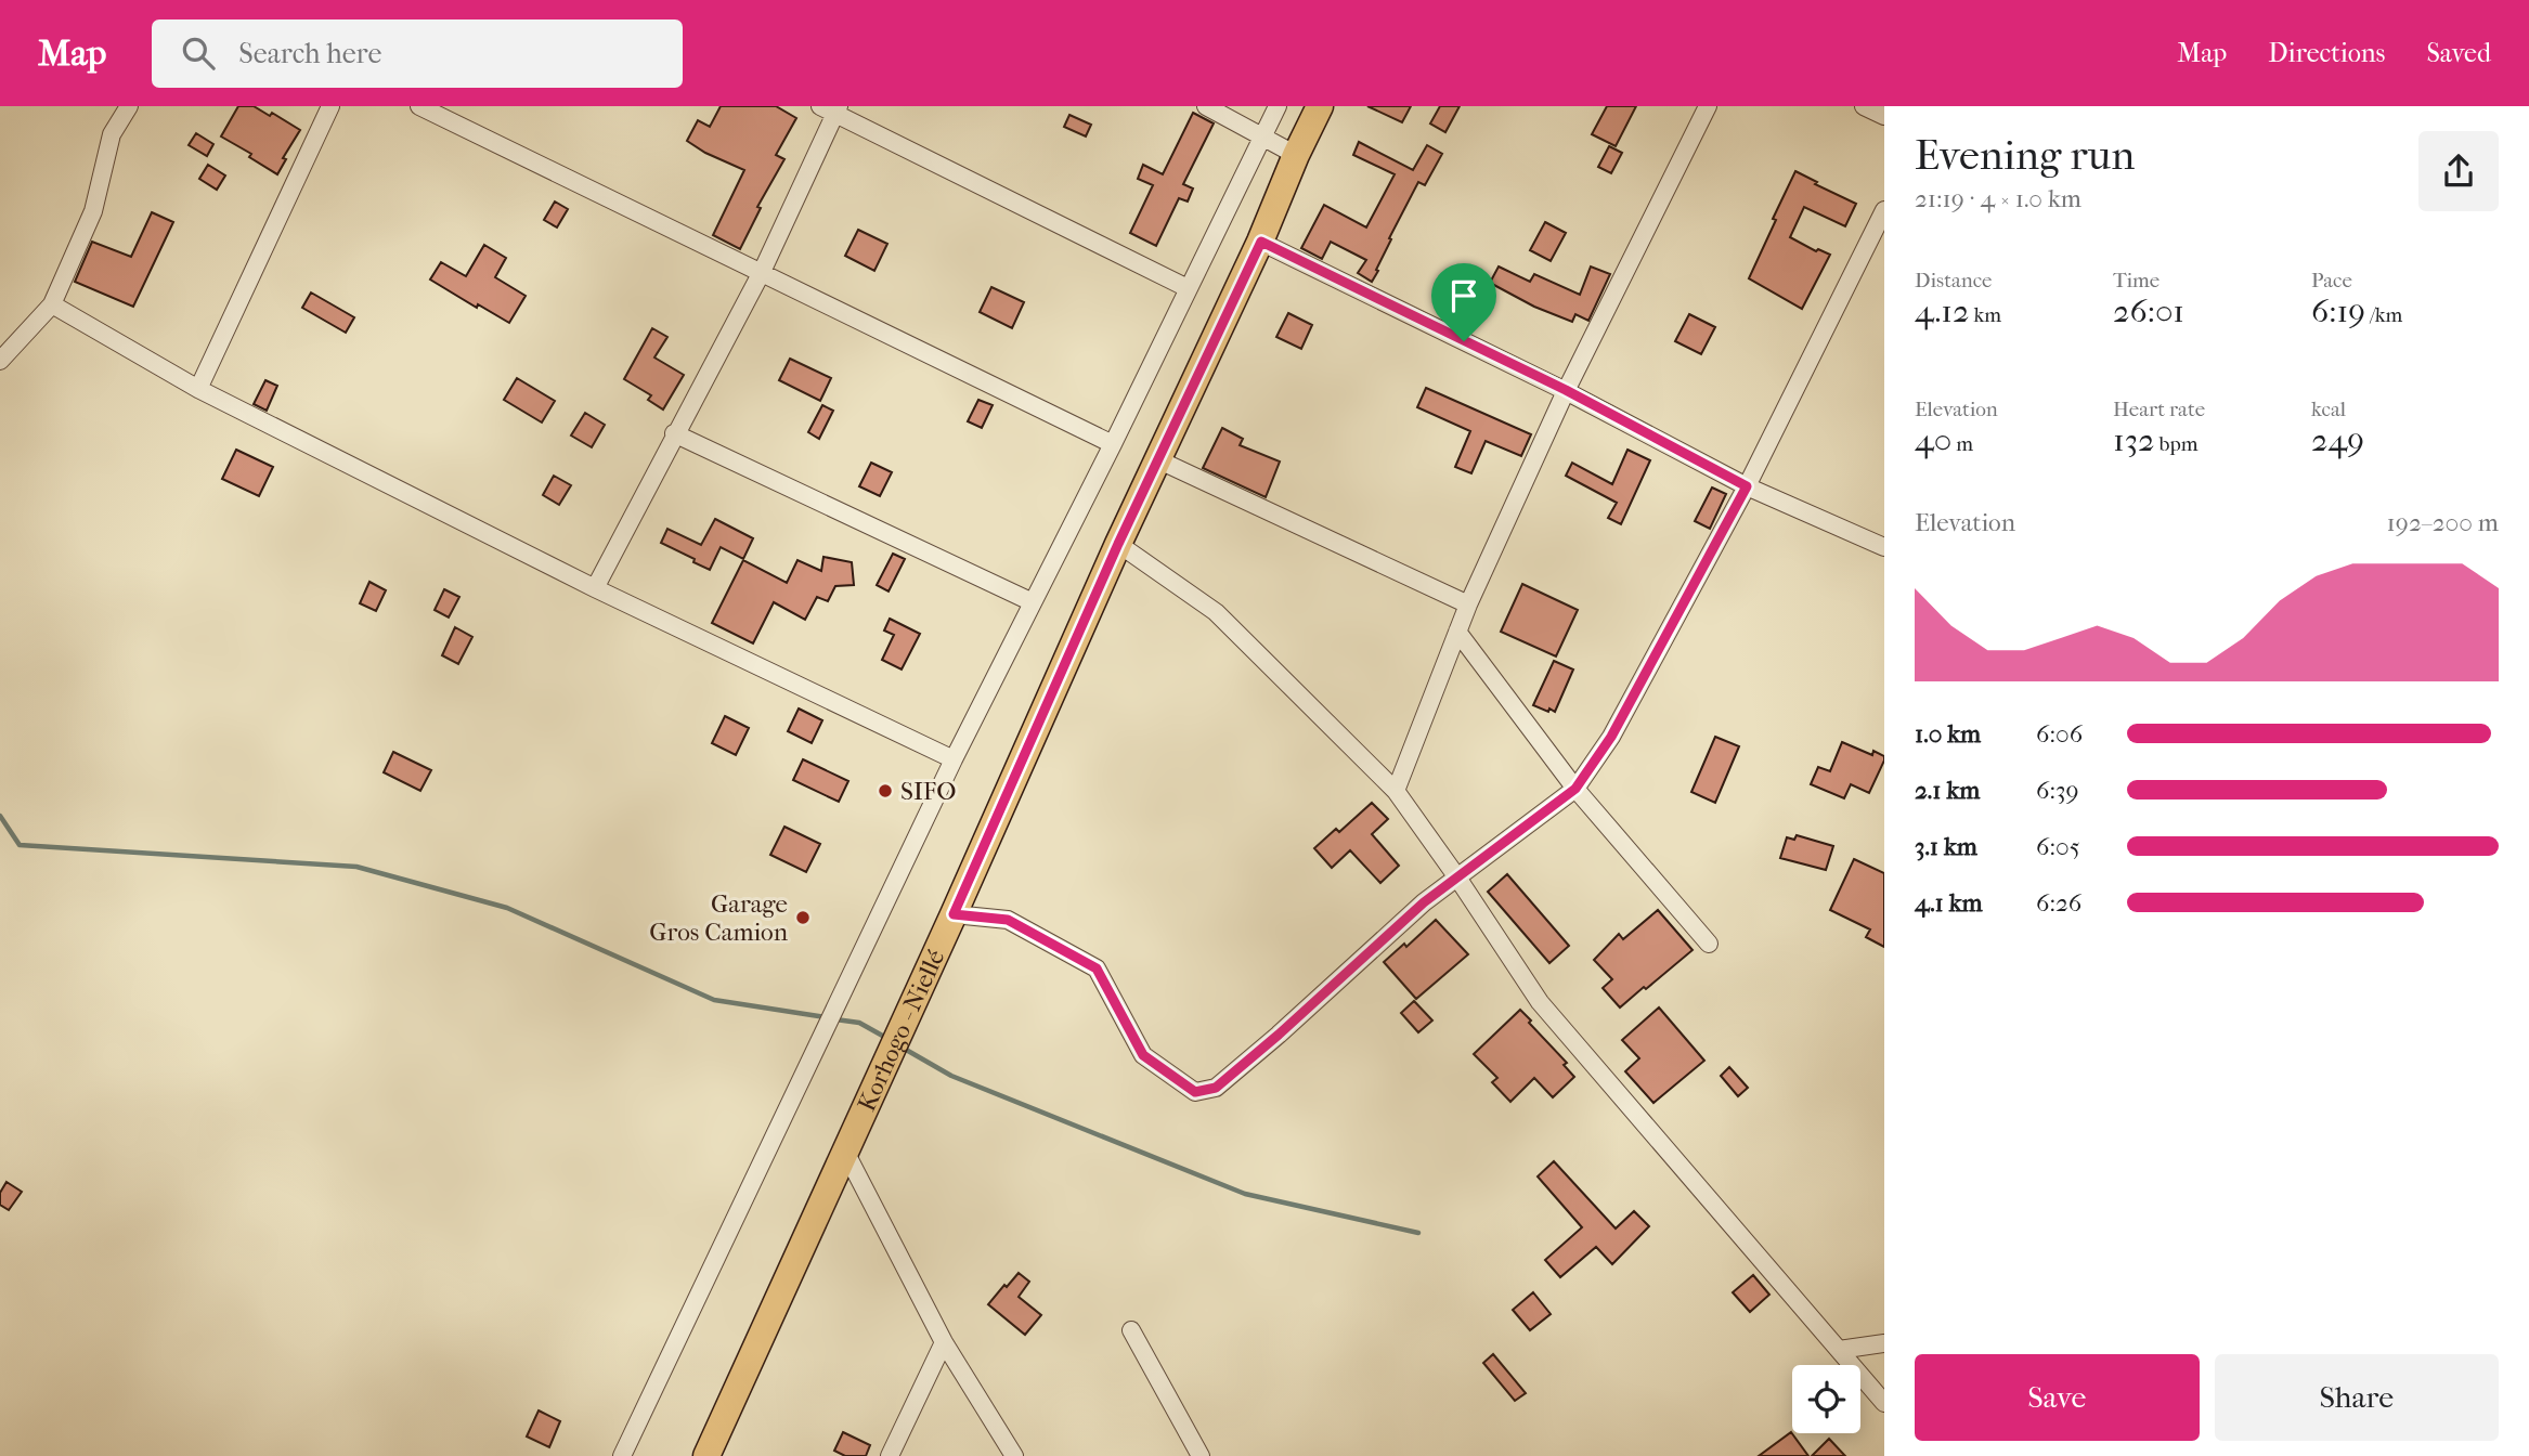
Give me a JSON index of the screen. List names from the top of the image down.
{
  "streets": {
    "main road": ["Korhogo - Niellé"]
  },
  "places": ["SIFO", "Garage Gros Camion"],
  "page": {
    "header": "Map",
    "search": "Search here",
    "nav": ["Map", "Directions", "Saved"],
    "heading": ["Evening run", "21:19 · 4 × 1.0 km"],
    "stats": [
      ["Distance", "4.12 km"],
      ["Time", "26:01"],
      ["Pace", "6:19 /km"],
      ["Elevation", "40 m"],
      ["Heart rate", "132 bpm"],
      ["kcal", "249"]
    ],
    "chart": ["Elevation", "192–200 m"],
    "list": [
      {
        "name": "1.0 km",
        "note": "6:06"
      },
      {
        "name": "2.1 km",
        "note": "6:39"
      },
      {
        "name": "3.1 km",
        "note": "6:05"
      },
      {
        "name": "4.1 km",
        "note": "6:26"
      }
    ],
    "buttons": ["Save", "Share"]
  }
}
